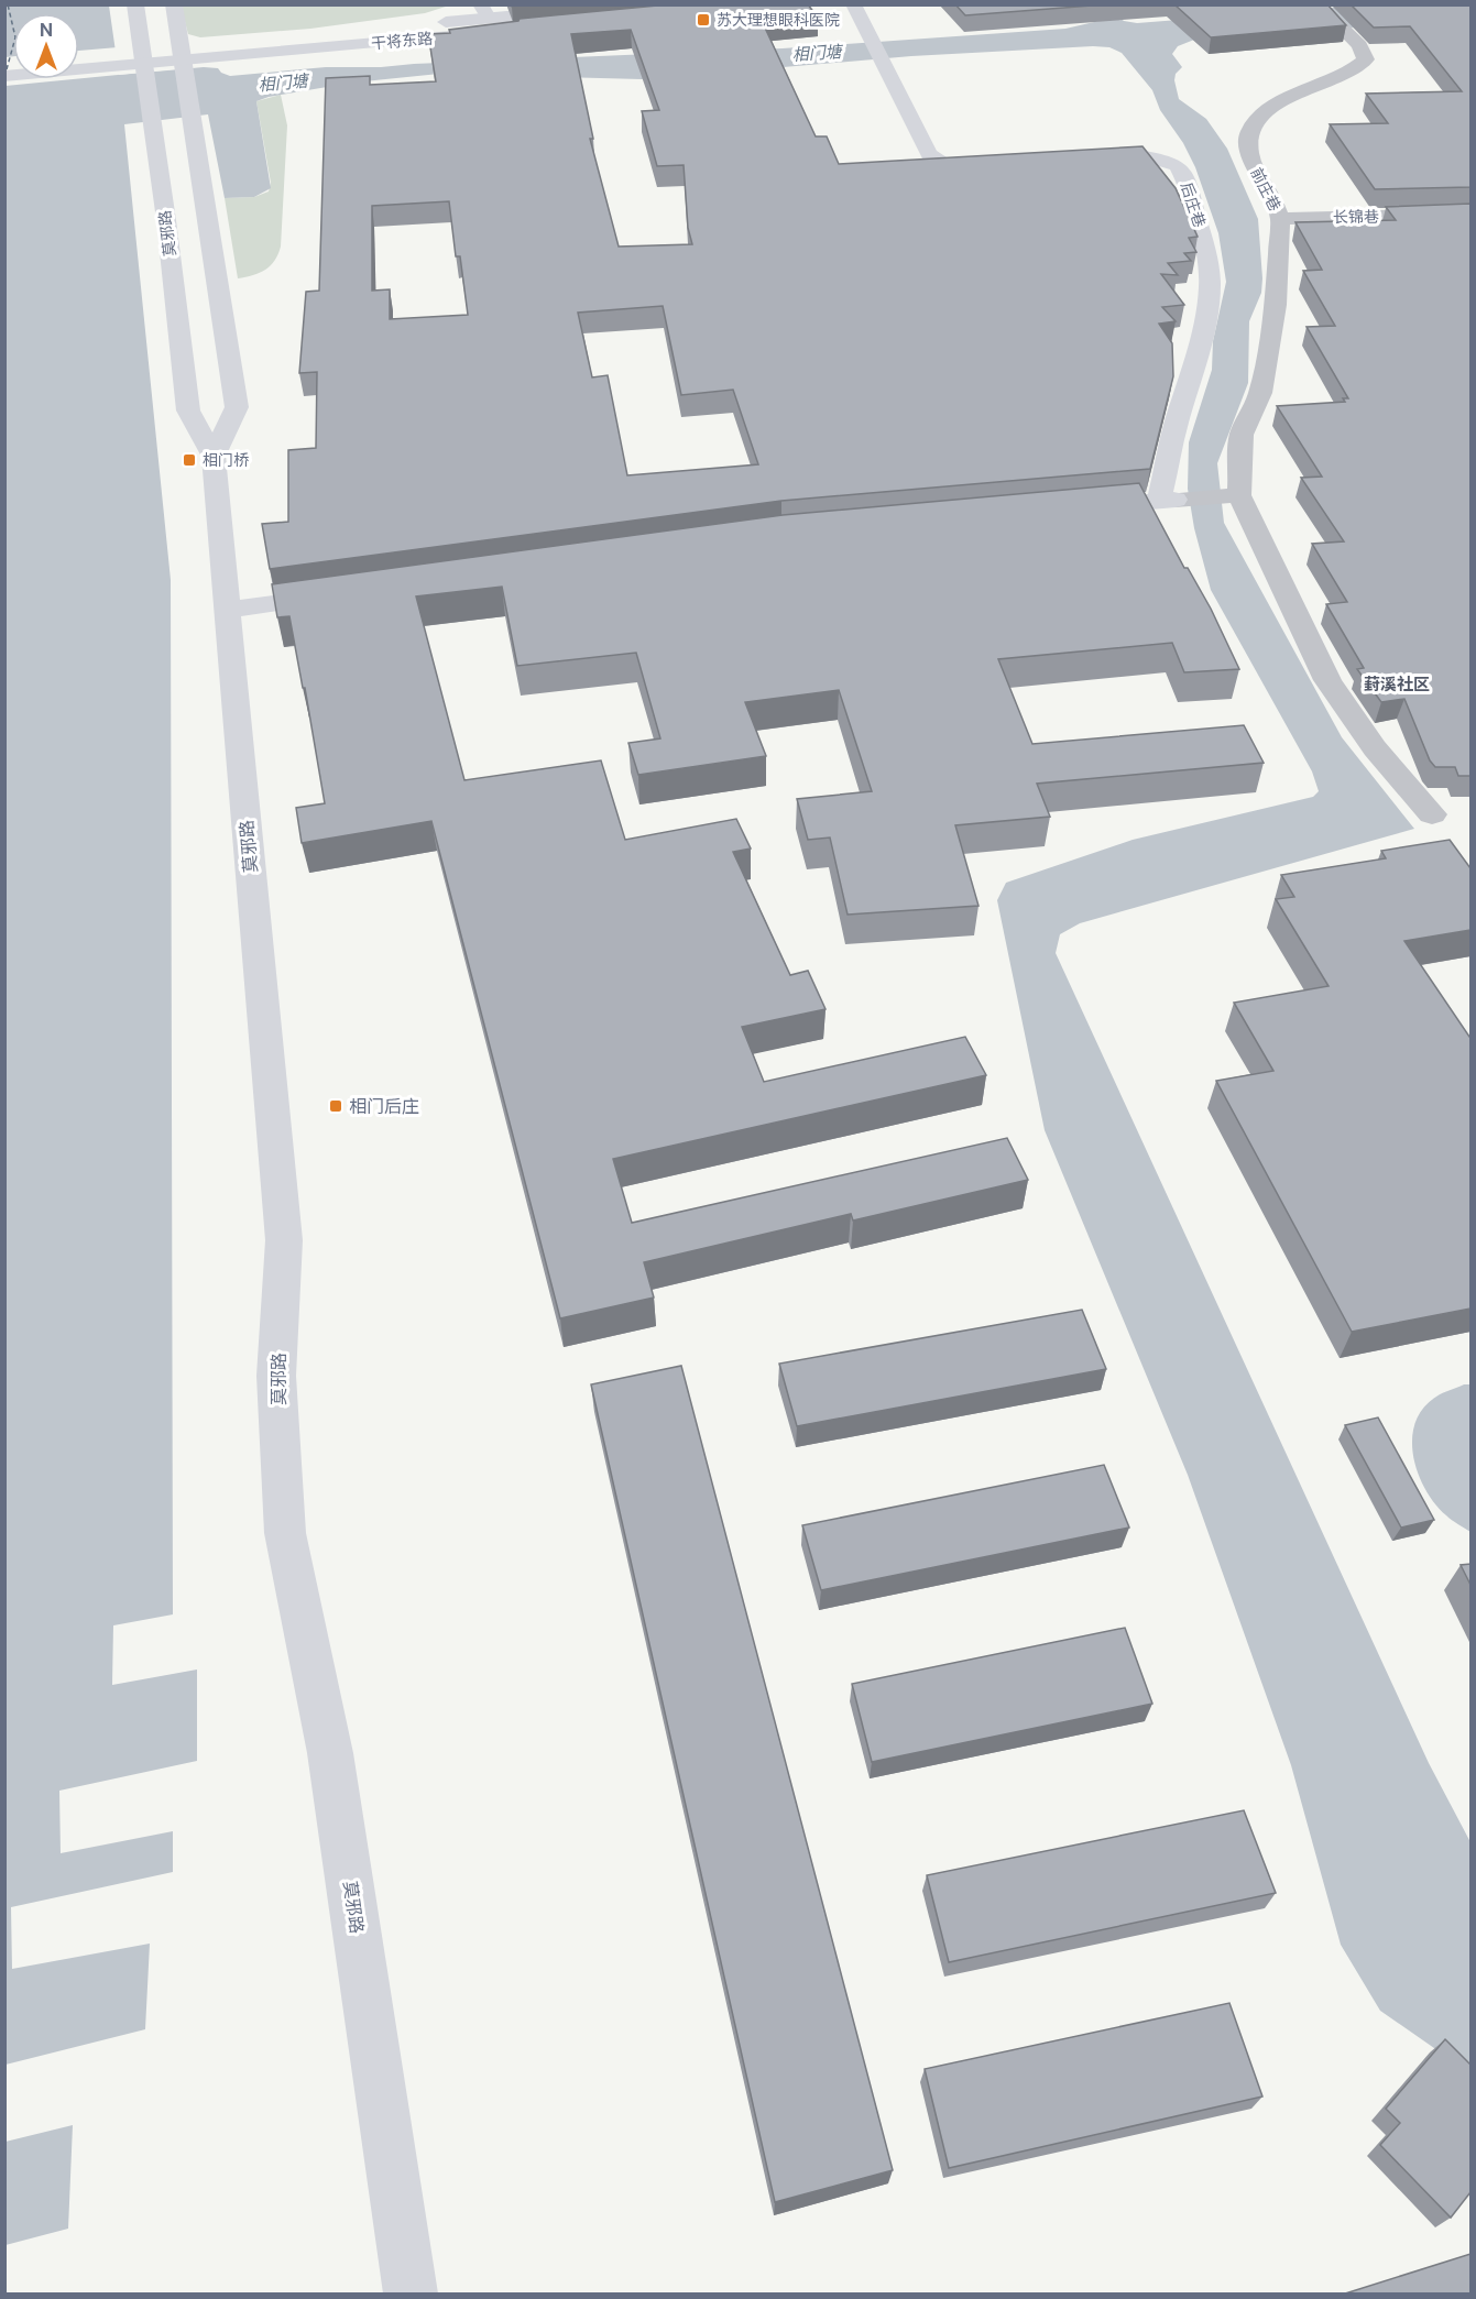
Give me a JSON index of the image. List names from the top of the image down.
{
  "streets": {
    "main road": ["干将东路", "后庄巷", "莫邪路"],
    "street": ["前庄巷", "长锦巷"]
  },
  "crossings": [
    ["前庄巷", "长锦巷"]
  ],
  "districts": ["葑溪社区"],
  "water": ["相门塘"],
  "places": {
    "transit": ["苏大理想眼科医院", "相门桥", "相门后庄"]
  },
  "north": "top"
}
